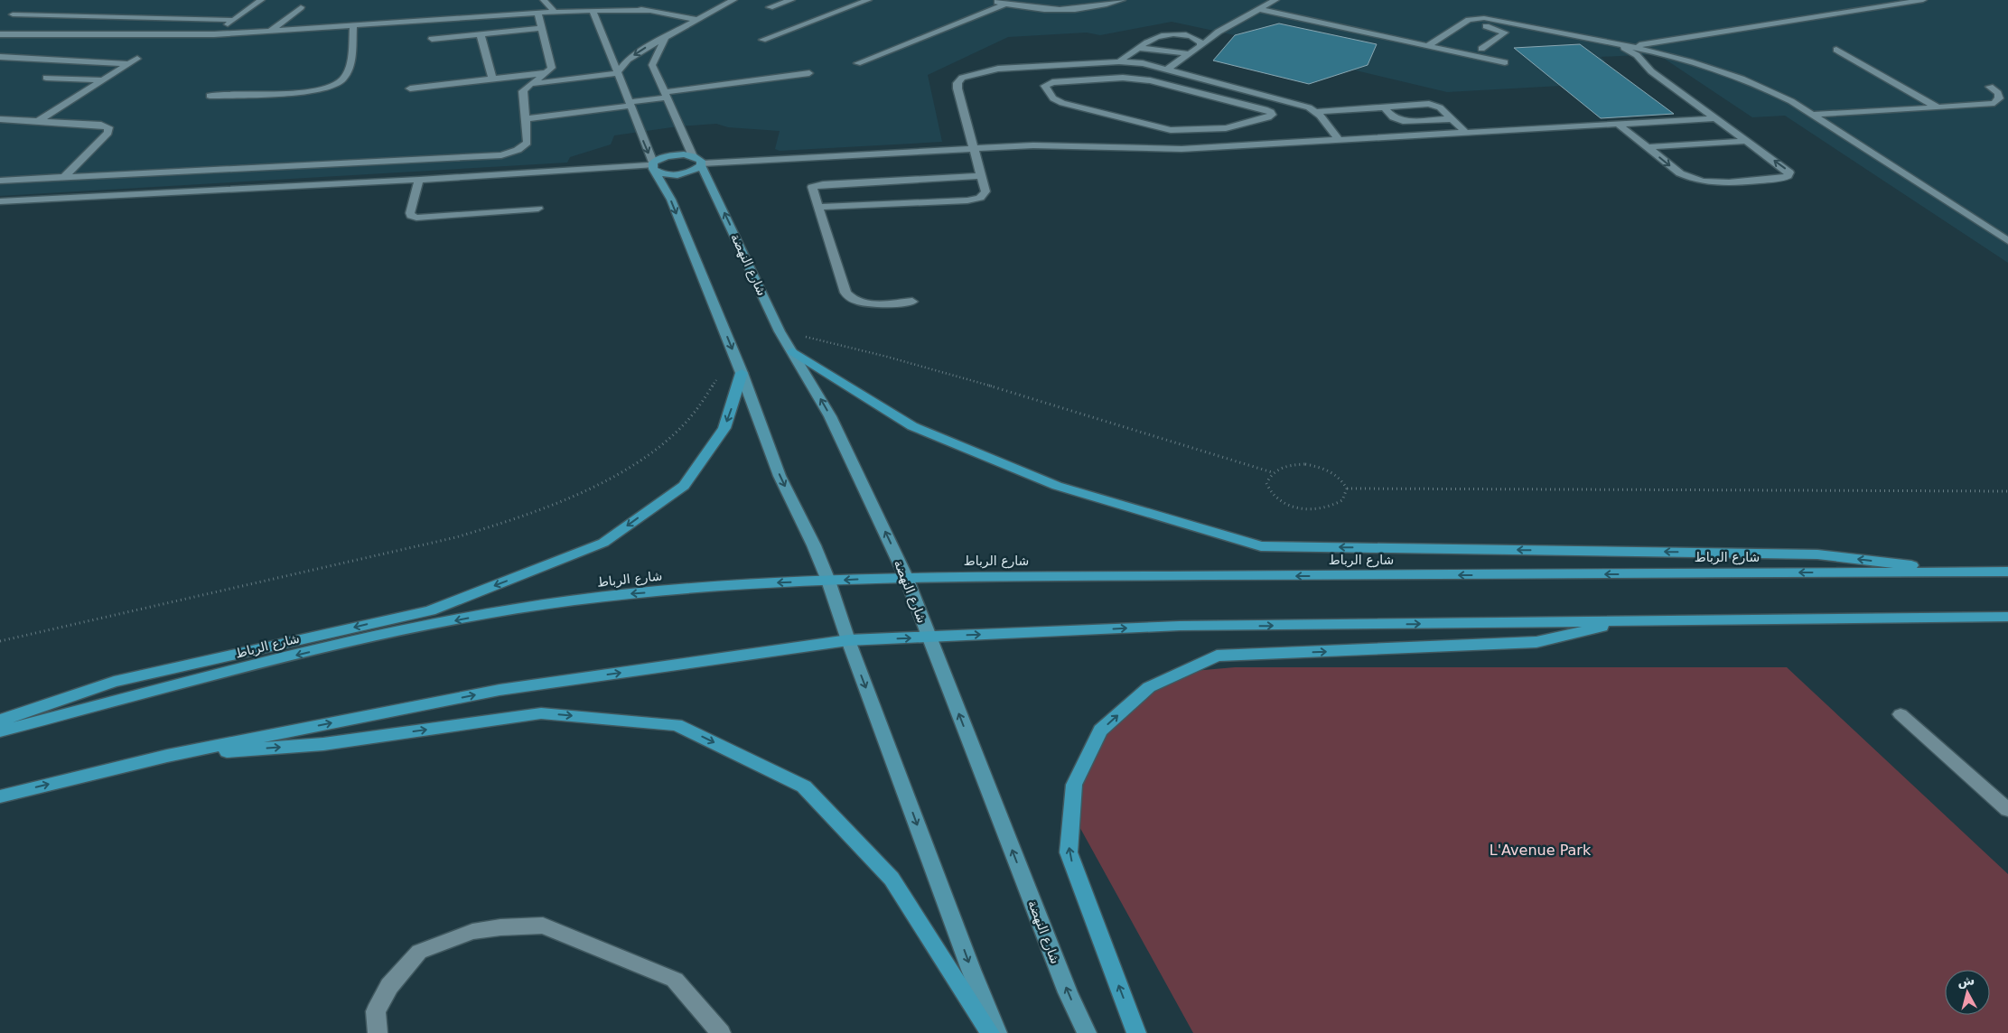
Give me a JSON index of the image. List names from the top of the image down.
{
  "streets": {
    "highway": ["شارع الرباط"],
    "main road": ["شارع النهضة"]
  },
  "crossings": [
    ["شارع النهضة", "شارع الرباط"]
  ],
  "parks": ["L'Avenue Park"],
  "north": "top"
}
